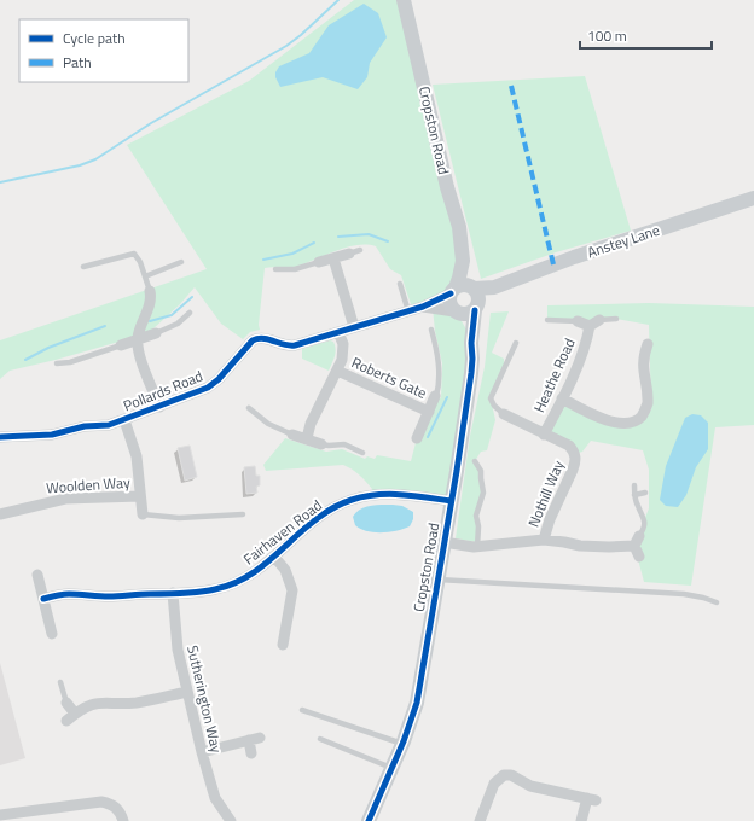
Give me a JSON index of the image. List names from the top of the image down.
{
  "streets": {
    "street": [
      "Cropston Road",
      "Anstey Lane",
      "Heathe Road",
      "Roberts Gate",
      "Pollards Road",
      "Woolden Way",
      "Nothill Way",
      "Fairhaven Road",
      "Sutherington Way"
    ]
  },
  "crossings": [
    ["Cropston Road", "Anstey Lane"],
    ["Cropston Road", "Pollards Road"],
    ["Cropston Road", "Fairhaven Road"],
    ["Anstey Lane", "Pollards Road"],
    ["Heathe Road", "Nothill Way"],
    ["Fairhaven Road", "Sutherington Way"]
  ],
  "legend": ["Cycle path", "Path"],
  "scale_bar": "100 m"
}
